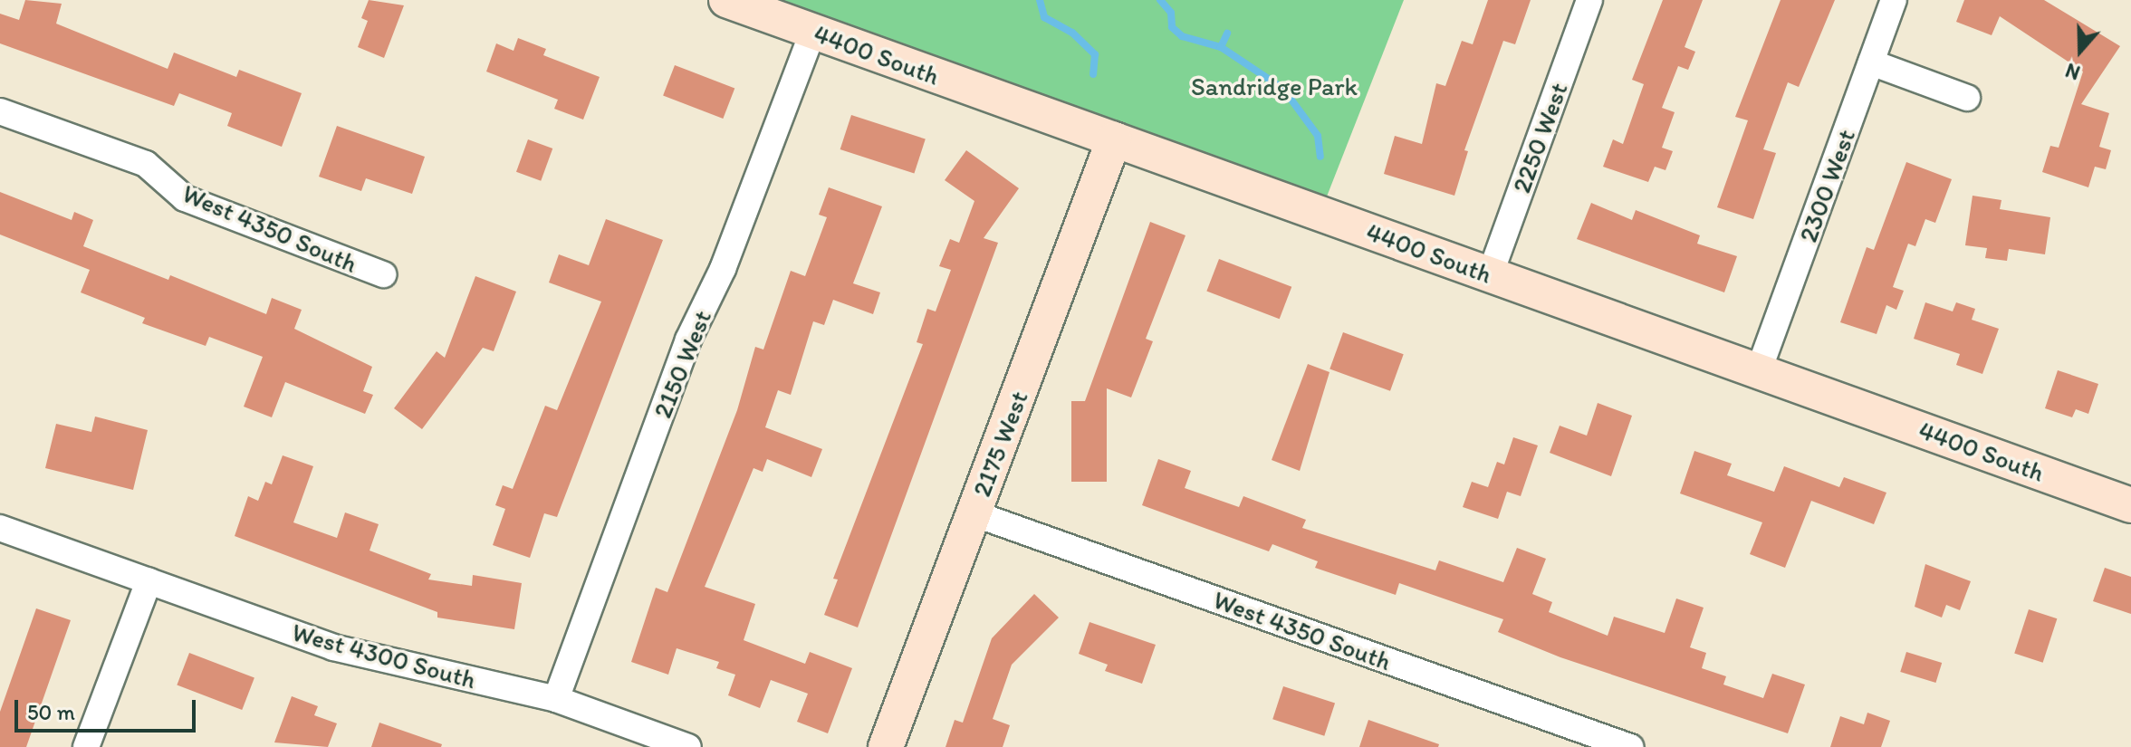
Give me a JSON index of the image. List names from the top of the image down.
{
  "streets": {
    "street": [
      "4400 South",
      "2250 West",
      "2300 West",
      "West 4350 South",
      "2150 West",
      "2175 West",
      "West 4300 South"
    ]
  },
  "crossings": [
    ["4400 South", "2250 West"],
    ["4400 South", "2300 West"],
    ["4400 South", "2150 West"],
    ["4400 South", "2175 West"],
    ["West 4350 South", "2175 West"],
    ["2150 West", "West 4300 South"]
  ],
  "parks": ["Sandridge Park"],
  "scale_bar": "50 m",
  "north": "bottom"
}
